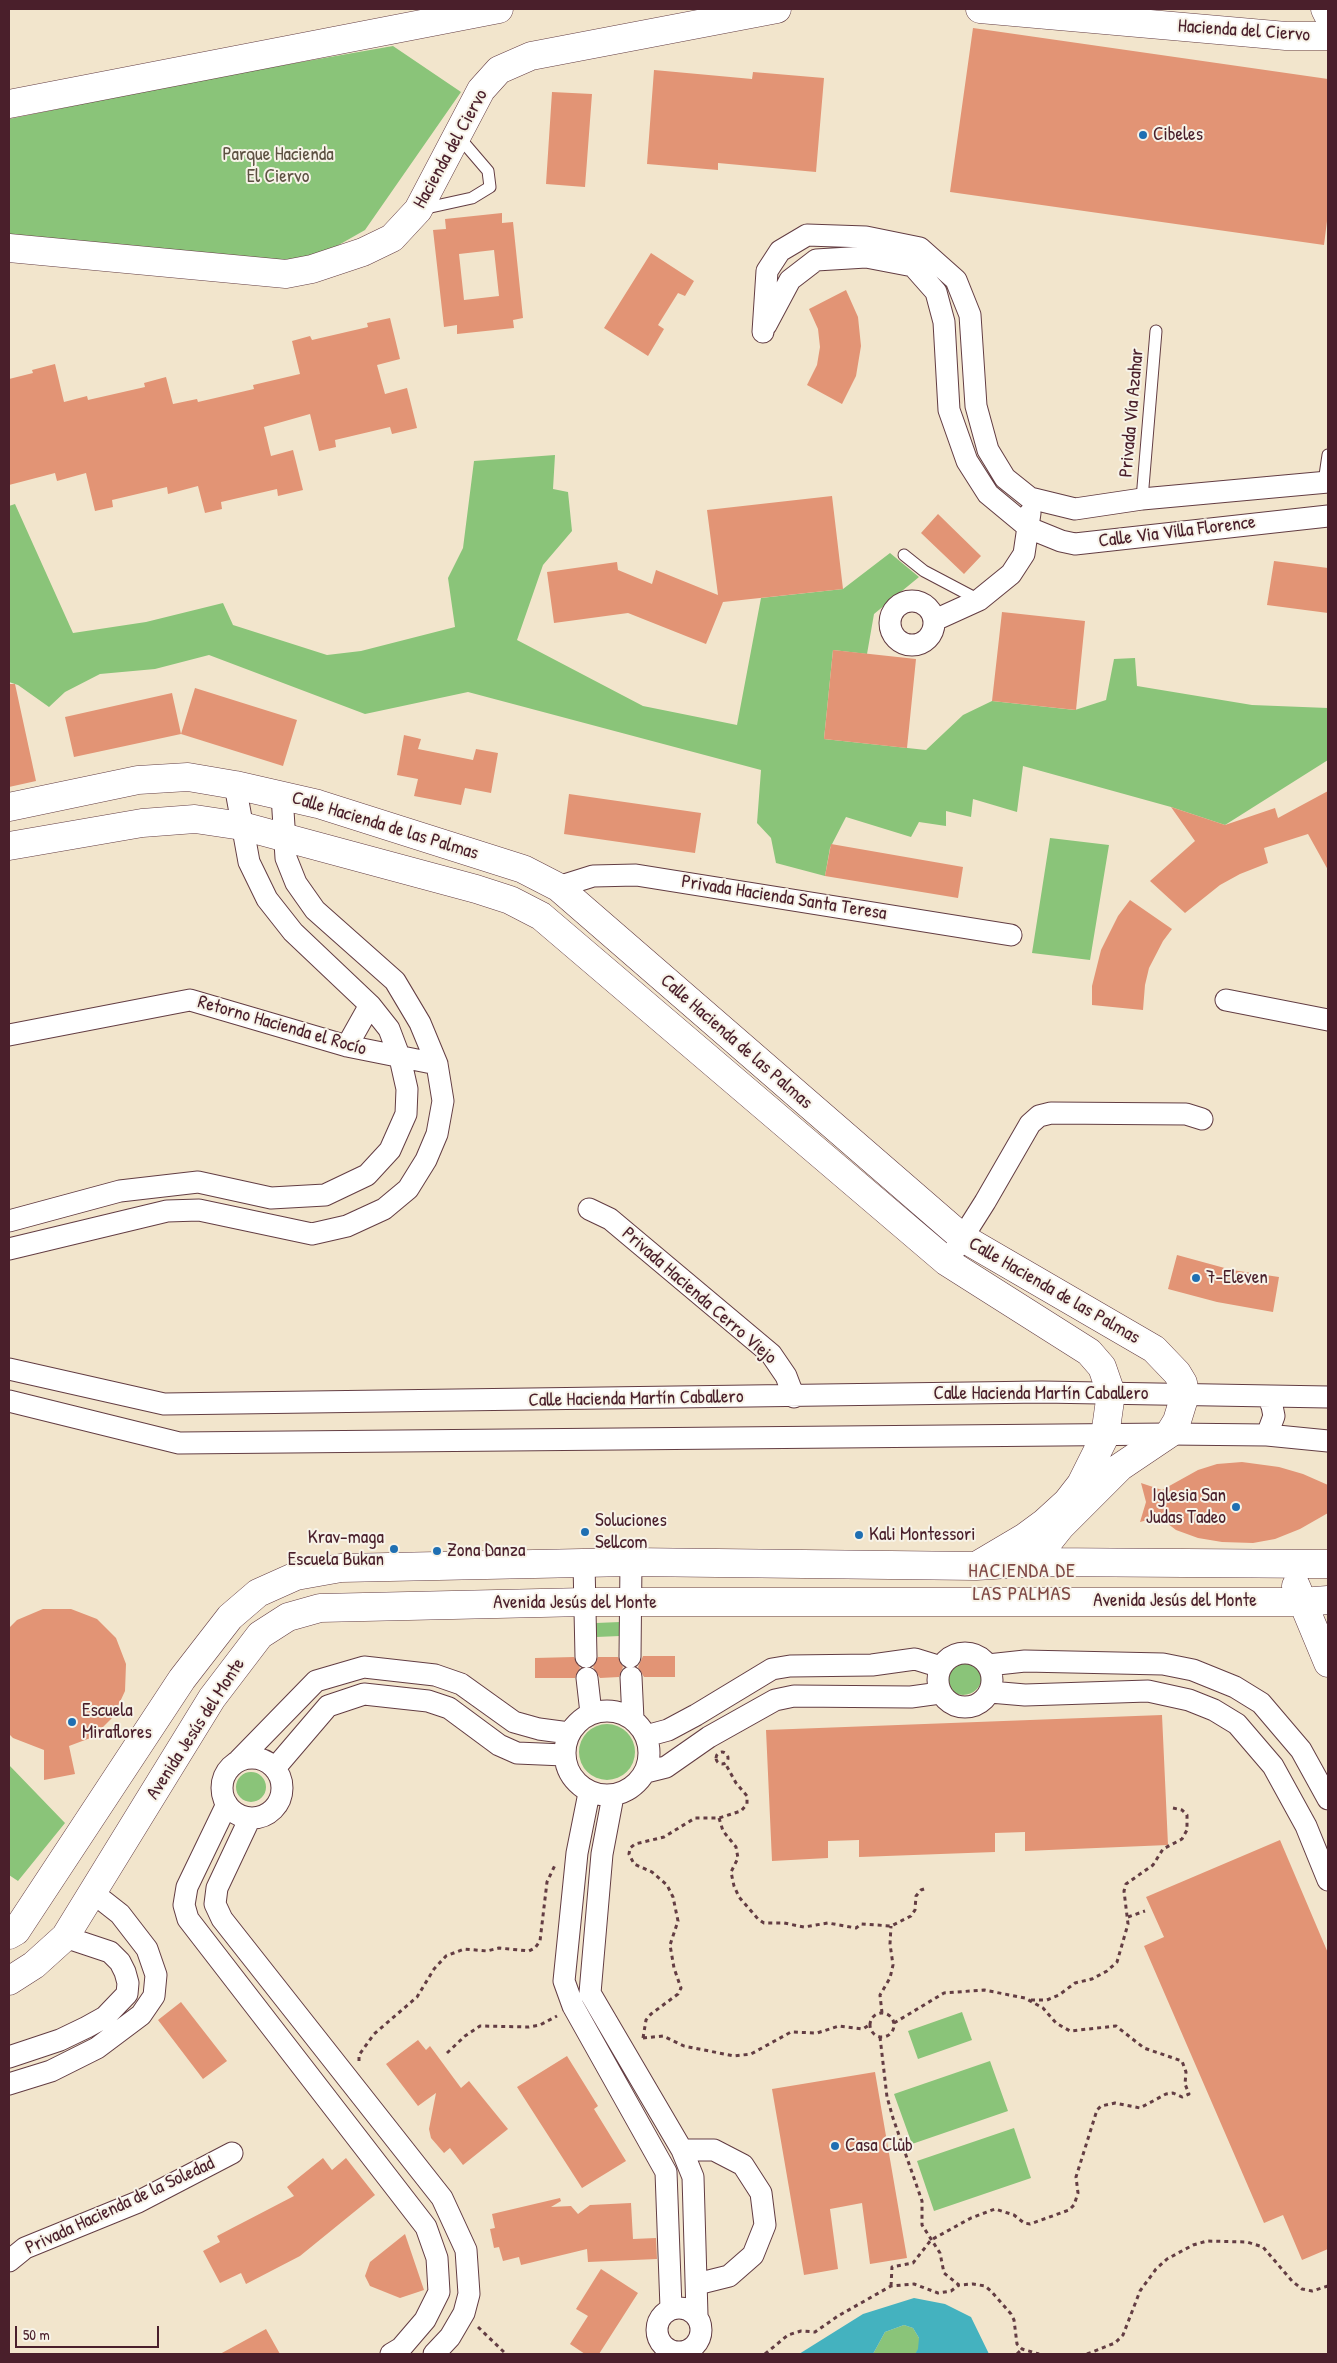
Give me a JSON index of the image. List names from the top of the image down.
{
  "streets": {
    "main road": ["Hacienda del Ciervo", "Calle Hacienda de las Palmas", "Avenida Jesús del Monte"],
    "street": [
      "Calle Via Villa Florence",
      "Privada Hacienda Santa Teresa",
      "Retorno Hacienda el Rocío",
      "Privada Hacienda Cerro Viejo",
      "Calle Hacienda Martín Caballero",
      "Privada Hacienda de la Soledad"
    ],
    "lane": ["Privada Vía Azahar"]
  },
  "crossings": [
    ["Privada Vía Azahar", "Calle Via Villa Florence"],
    ["Calle Hacienda de las Palmas", "Privada Hacienda Santa Teresa"],
    ["Calle Hacienda de las Palmas", "Calle Hacienda Martín Caballero"],
    ["Calle Hacienda de las Palmas", "Avenida Jesús del Monte"],
    ["Privada Hacienda Cerro Viejo", "Calle Hacienda Martín Caballero"]
  ],
  "districts": ["HACIENDA DE LAS PALMAS"],
  "parks": ["Parque Hacienda El Ciervo"],
  "places": [
    "Cibeles",
    "7-Eleven",
    "Iglesia San Judas Tadeo",
    "Soluciones Sellcom",
    "Kali Montessori",
    "Krav-maga Escuela Bukan",
    "Zona Danza",
    "Escuela Miraflores",
    "Casa Club"
  ],
  "scale_bar": "50 m"
}
